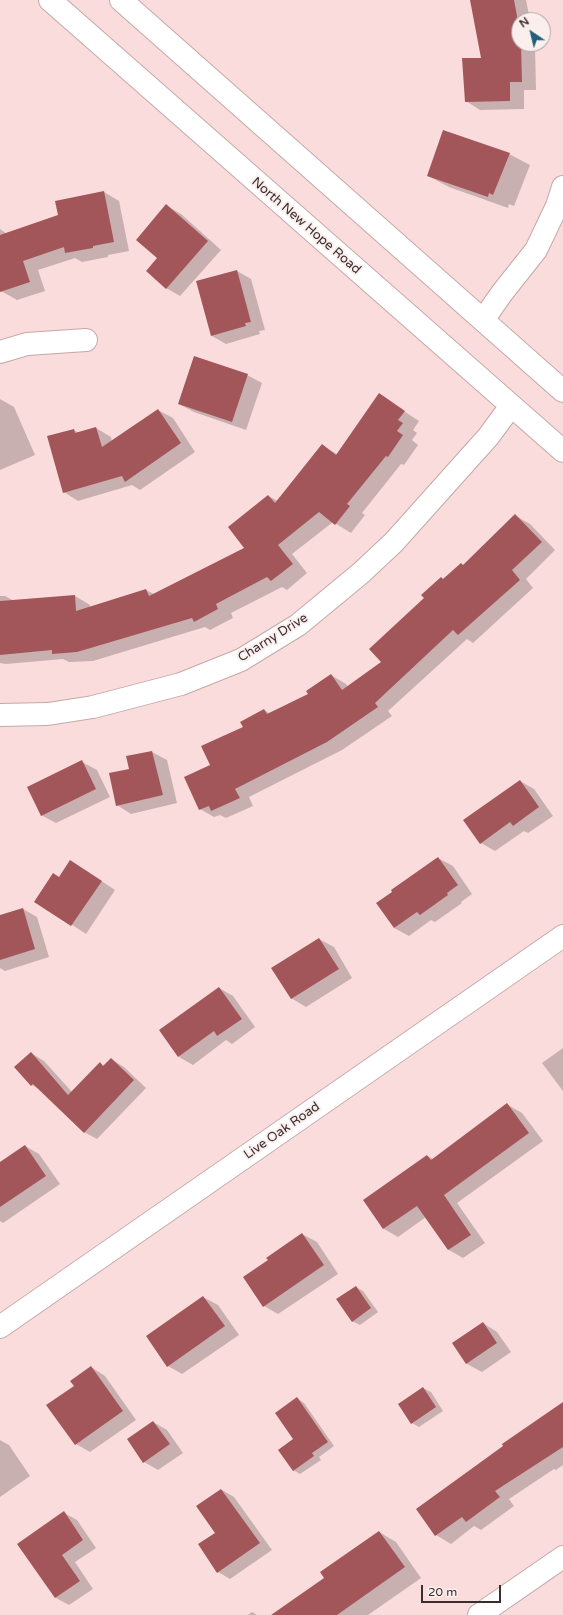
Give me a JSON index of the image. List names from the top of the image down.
{
  "streets": {
    "street": ["North New Hope Road", "Charny Drive", "Live Oak Road"]
  },
  "crossings": [
    ["North New Hope Road", "Charny Drive"]
  ],
  "scale_bar": "20 m",
  "north": "top left"
}
